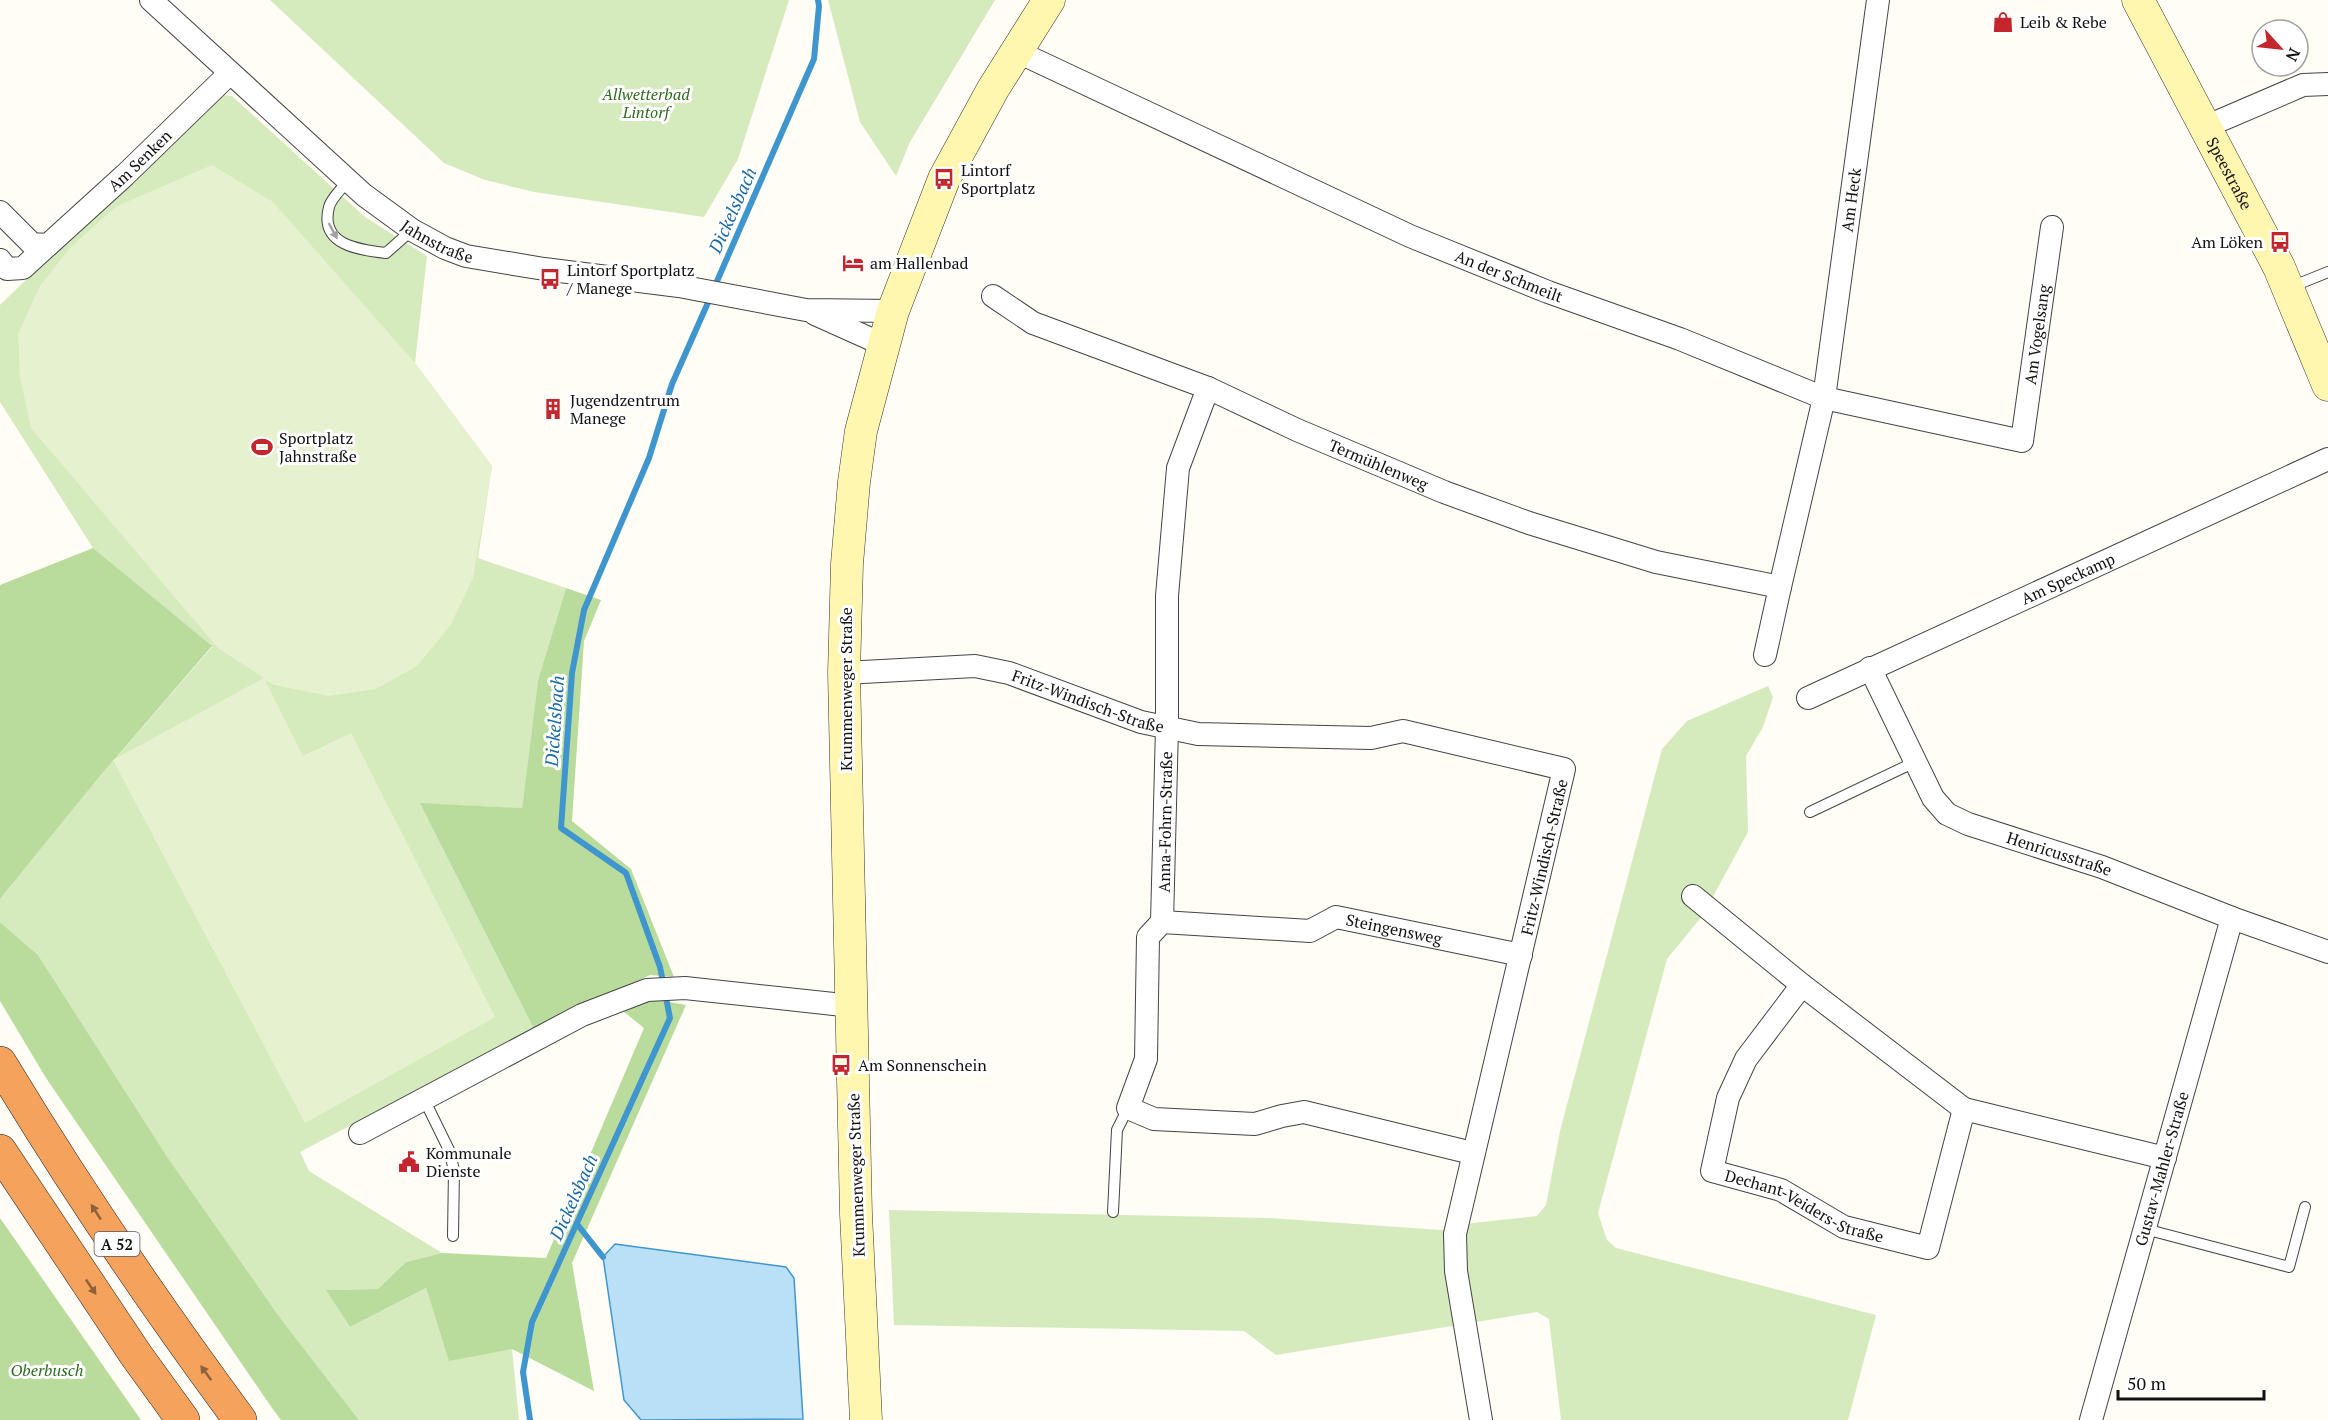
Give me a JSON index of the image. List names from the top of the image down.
{
  "streets": {
    "highway": ["A 52"],
    "main road": ["Speestraße", "Krummenweger Straße"],
    "street": [
      "Am Senken",
      "Am Heck",
      "Jahnstraße",
      "An der Schmeilt",
      "Am Vogelsang",
      "Termühlenweg",
      "Am Speckamp",
      "Fritz-Windisch-Straße",
      "Anna-Fohrn-Straße",
      "Henricusstraße",
      "Steingensweg",
      "Gustav-Mahler-Straße",
      "Dechant-Veiders-Straße"
    ]
  },
  "crossings": [
    ["Am Senken", "Jahnstraße"],
    ["Am Heck", "An der Schmeilt"],
    ["Jahnstraße", "Krummenweger Straße"],
    ["An der Schmeilt", "Am Vogelsang"],
    ["An der Schmeilt", "Krummenweger Straße"],
    ["Termühlenweg", "Anna-Fohrn-Straße"],
    ["Am Speckamp", "Henricusstraße"],
    ["Krummenweger Straße", "Fritz-Windisch-Straße"],
    ["Fritz-Windisch-Straße", "Anna-Fohrn-Straße"],
    ["Fritz-Windisch-Straße", "Steingensweg"],
    ["Anna-Fohrn-Straße", "Steingensweg"],
    ["Henricusstraße", "Gustav-Mahler-Straße"]
  ],
  "water": ["Dickelsbach"],
  "parks": ["Allwetterbad Lintorf", "Oberbusch"],
  "places": {
    "shop": ["Leib & Rebe"],
    "bus stop": [
      "Lintorf Sportplatz",
      "Am Löken",
      "Lintorf Sportplatz / Manege",
      "Am Sonnenschein"
    ],
    "hotel": ["am Hallenbad"],
    "building": ["Jugendzentrum Manege"],
    "sports": ["Sportplatz Jahnstraße"],
    "public building": ["Kommunale Dienste"]
  },
  "scale_bar": "50 m",
  "north": "bottom right"
}
